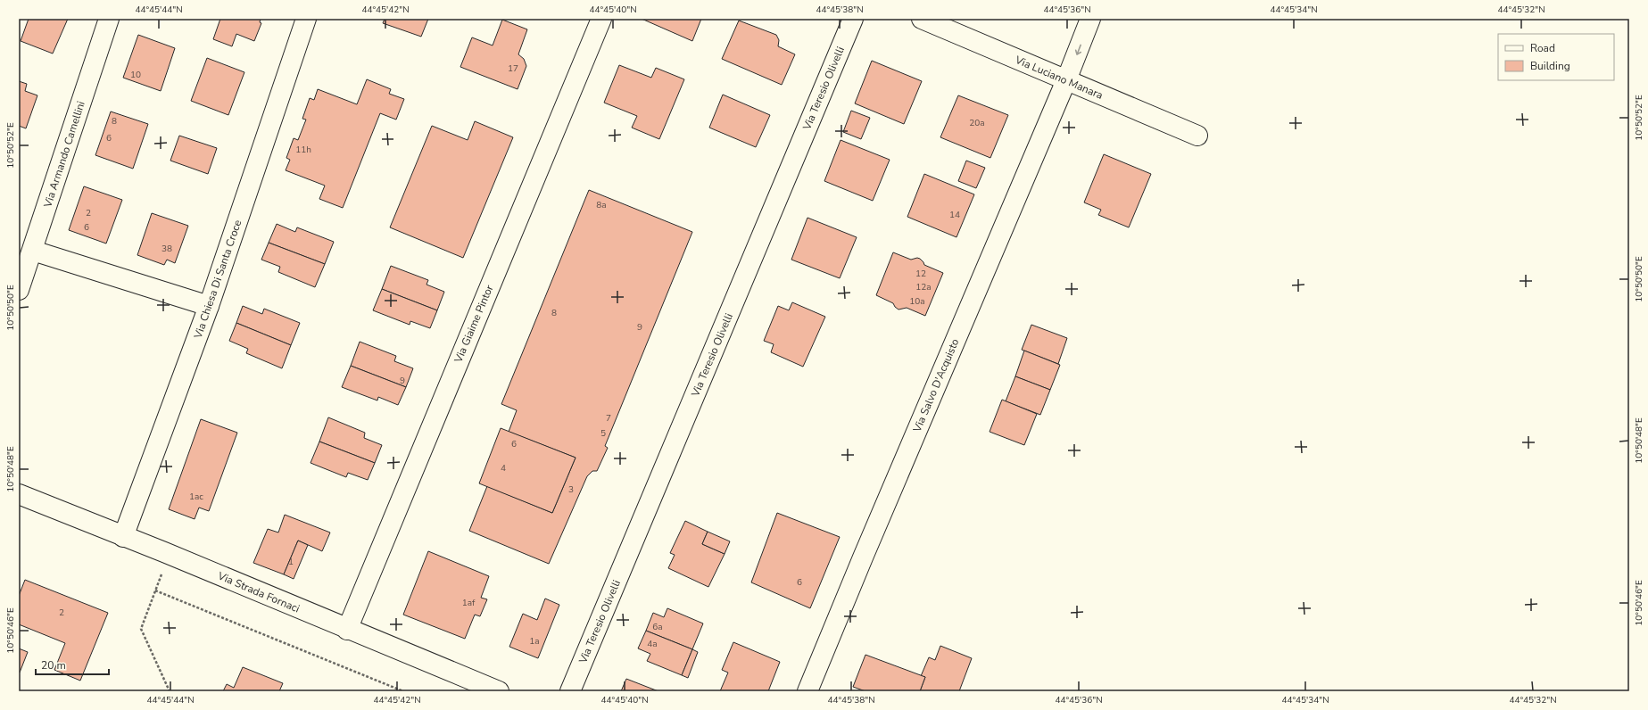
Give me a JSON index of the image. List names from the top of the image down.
{
  "streets": {
    "street": [
      "Via Luciano Manara",
      "Via Teresio Olivelli",
      "Via Armando Camellini",
      "Via Chiesa Di Santa Croce",
      "Via Giaime Pintor",
      "Via Salvo D'Acquisto",
      "Via Strada Fornaci"
    ]
  },
  "crossings": [
    ["Via Luciano Manara", "Via Salvo D'Acquisto"],
    ["Via Chiesa Di Santa Croce", "Via Strada Fornaci"],
    ["Via Giaime Pintor", "Via Strada Fornaci"]
  ],
  "house_numbers": [
    "17",
    "10",
    "8",
    "20a",
    "6",
    "11h",
    "8a",
    "2",
    "14",
    "6",
    "38",
    "12",
    "12a",
    "10a",
    "8",
    "9",
    "9",
    "7",
    "5",
    "6",
    "4",
    "3",
    "1ac",
    "1",
    "6",
    "1af",
    "2",
    "6a",
    "1a",
    "4a"
  ],
  "legend": ["Road", "Building"],
  "scale_bar": "20 m",
  "coordinates": [
    "44°45'44\"N",
    "44°45'42\"N",
    "44°45'40\"N",
    "44°45'38\"N",
    "44°45'36\"N",
    "44°45'34\"N",
    "44°45'32\"N",
    "10°50'52\"E",
    "10°50'50\"E",
    "10°50'48\"E",
    "10°50'46\"E"
  ]
}
